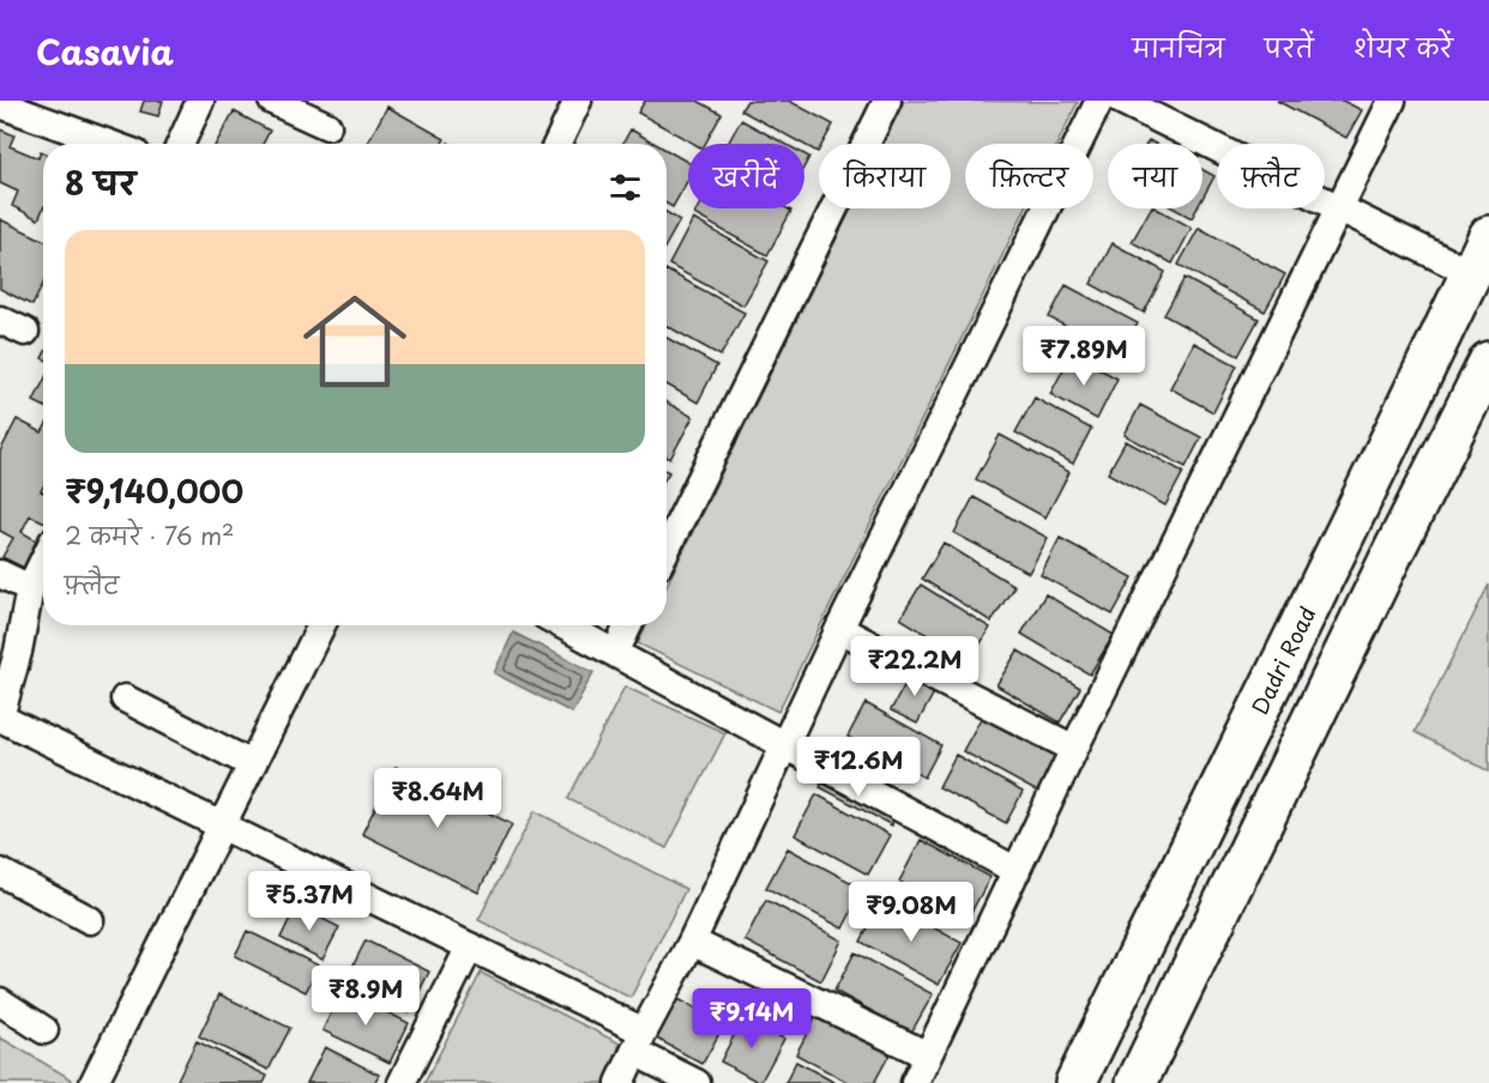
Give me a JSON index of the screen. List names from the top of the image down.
{
  "streets": {
    "highway": ["Dadri Road"]
  },
  "page": {
    "header": "Casavia",
    "nav": ["मानचित्र", "परतें", "शेयर करें"],
    "chip": [
      "खरीदें",
      "किराया",
      "फ़िल्टर",
      "नया",
      "फ़्लैट"
    ],
    "heading": "8 घर",
    "list": [
      {
        "name": "₹9,140,000",
        "note": "2 कमरे · 76 m² · फ़्लैट"
      }
    ],
    "price": [
      "₹7.89M",
      "₹22.2M",
      "₹12.6M",
      "₹8.64M",
      "₹5.37M",
      "₹9.08M",
      "₹8.9M",
      "₹9.14M"
    ]
  }
}
